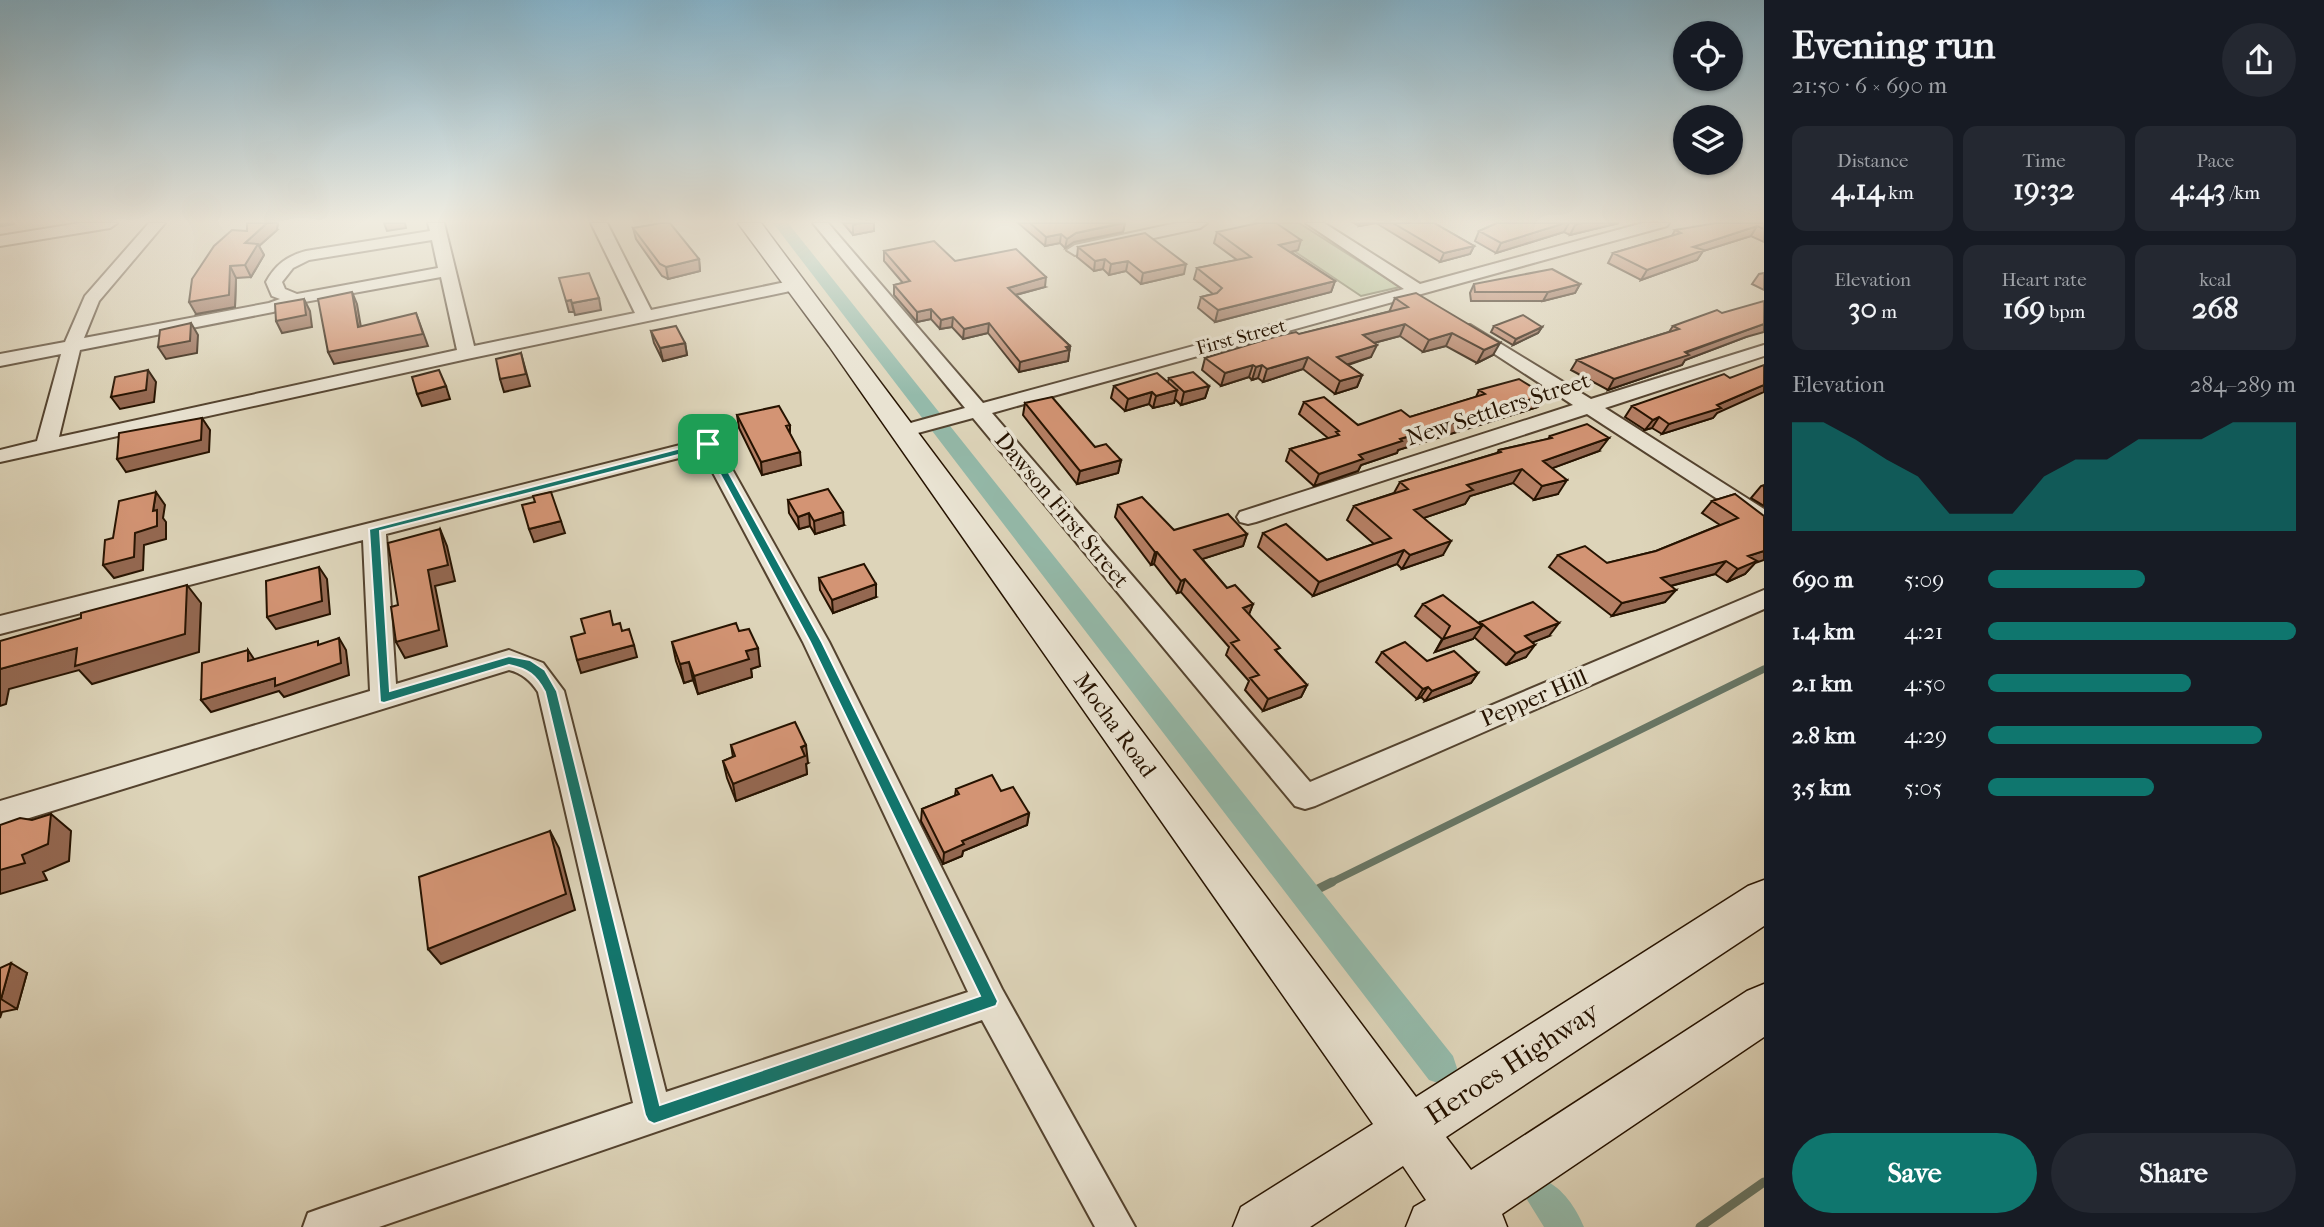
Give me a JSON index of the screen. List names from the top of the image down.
{
  "streets": {
    "street": [
      "First Street",
      "New Settlers Street",
      "Dawson First Street",
      "Pepper Hill",
      "Mocha Road",
      "Heroes Highway"
    ]
  },
  "crossings": [
    ["First Street", "Dawson First Street"],
    ["First Street", "Mocha Road"],
    ["Dawson First Street", "Pepper Hill"],
    ["Mocha Road", "Heroes Highway"]
  ],
  "page": {
    "heading": ["Evening run", "21:50 · 6 × 690 m"],
    "stats": [
      ["Distance", "4.14 km"],
      ["Time", "19:32"],
      ["Pace", "4:43 /km"],
      ["Elevation", "30 m"],
      ["Heart rate", "169 bpm"],
      ["kcal", "268"]
    ],
    "chart": ["Elevation", "284–289 m"],
    "list": [
      {
        "name": "690 m",
        "note": "5:09"
      },
      {
        "name": "1.4 km",
        "note": "4:21"
      },
      {
        "name": "2.1 km",
        "note": "4:50"
      },
      {
        "name": "2.8 km",
        "note": "4:29"
      },
      {
        "name": "3.5 km",
        "note": "5:05"
      }
    ],
    "buttons": ["Save", "Share"]
  }
}
